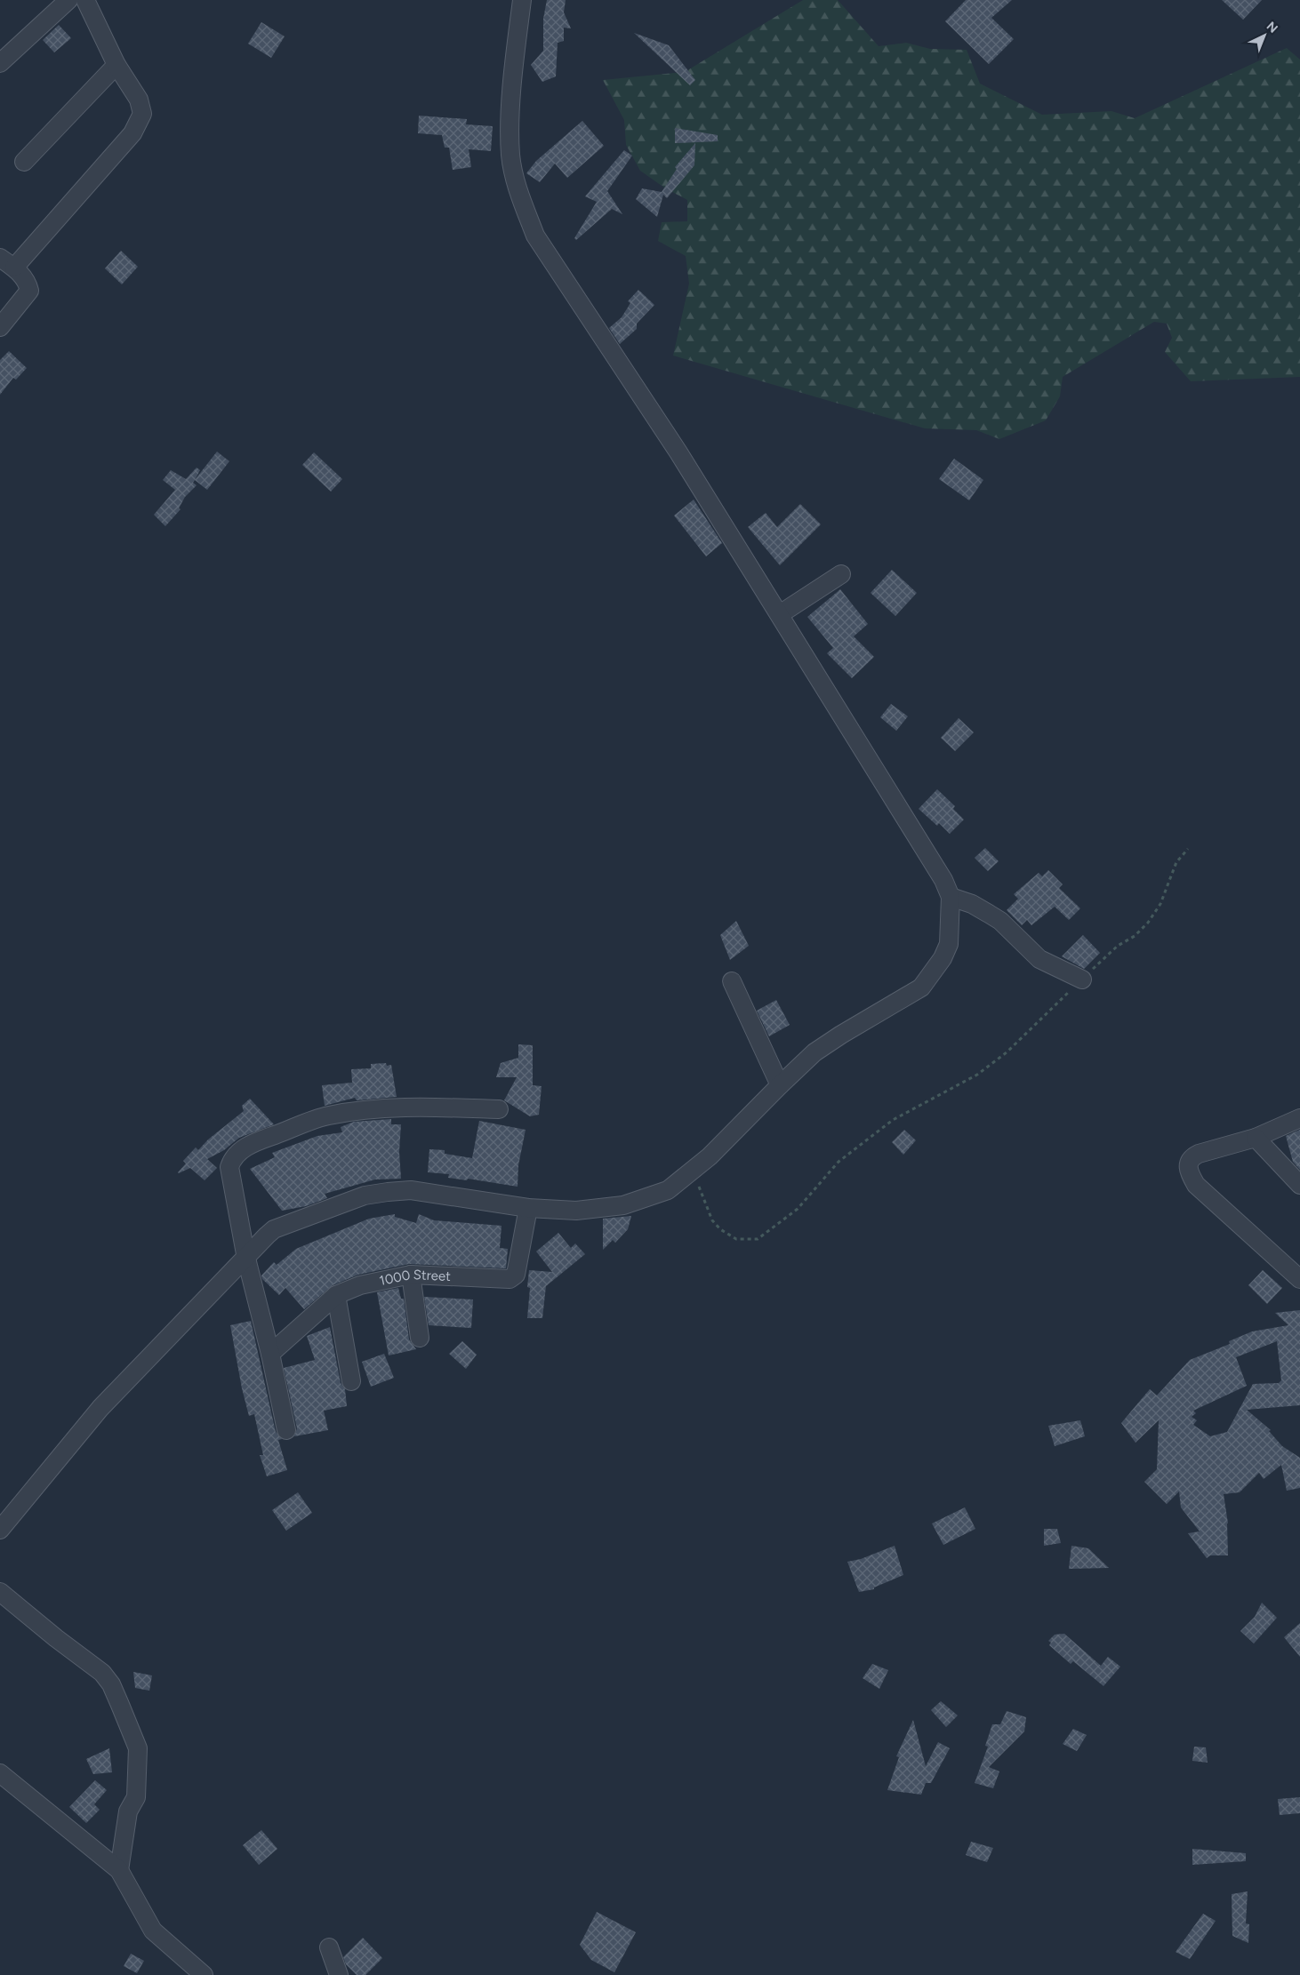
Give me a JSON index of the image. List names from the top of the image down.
{
  "streets": {
    "street": ["1000 Street"]
  },
  "north": "top right"
}
